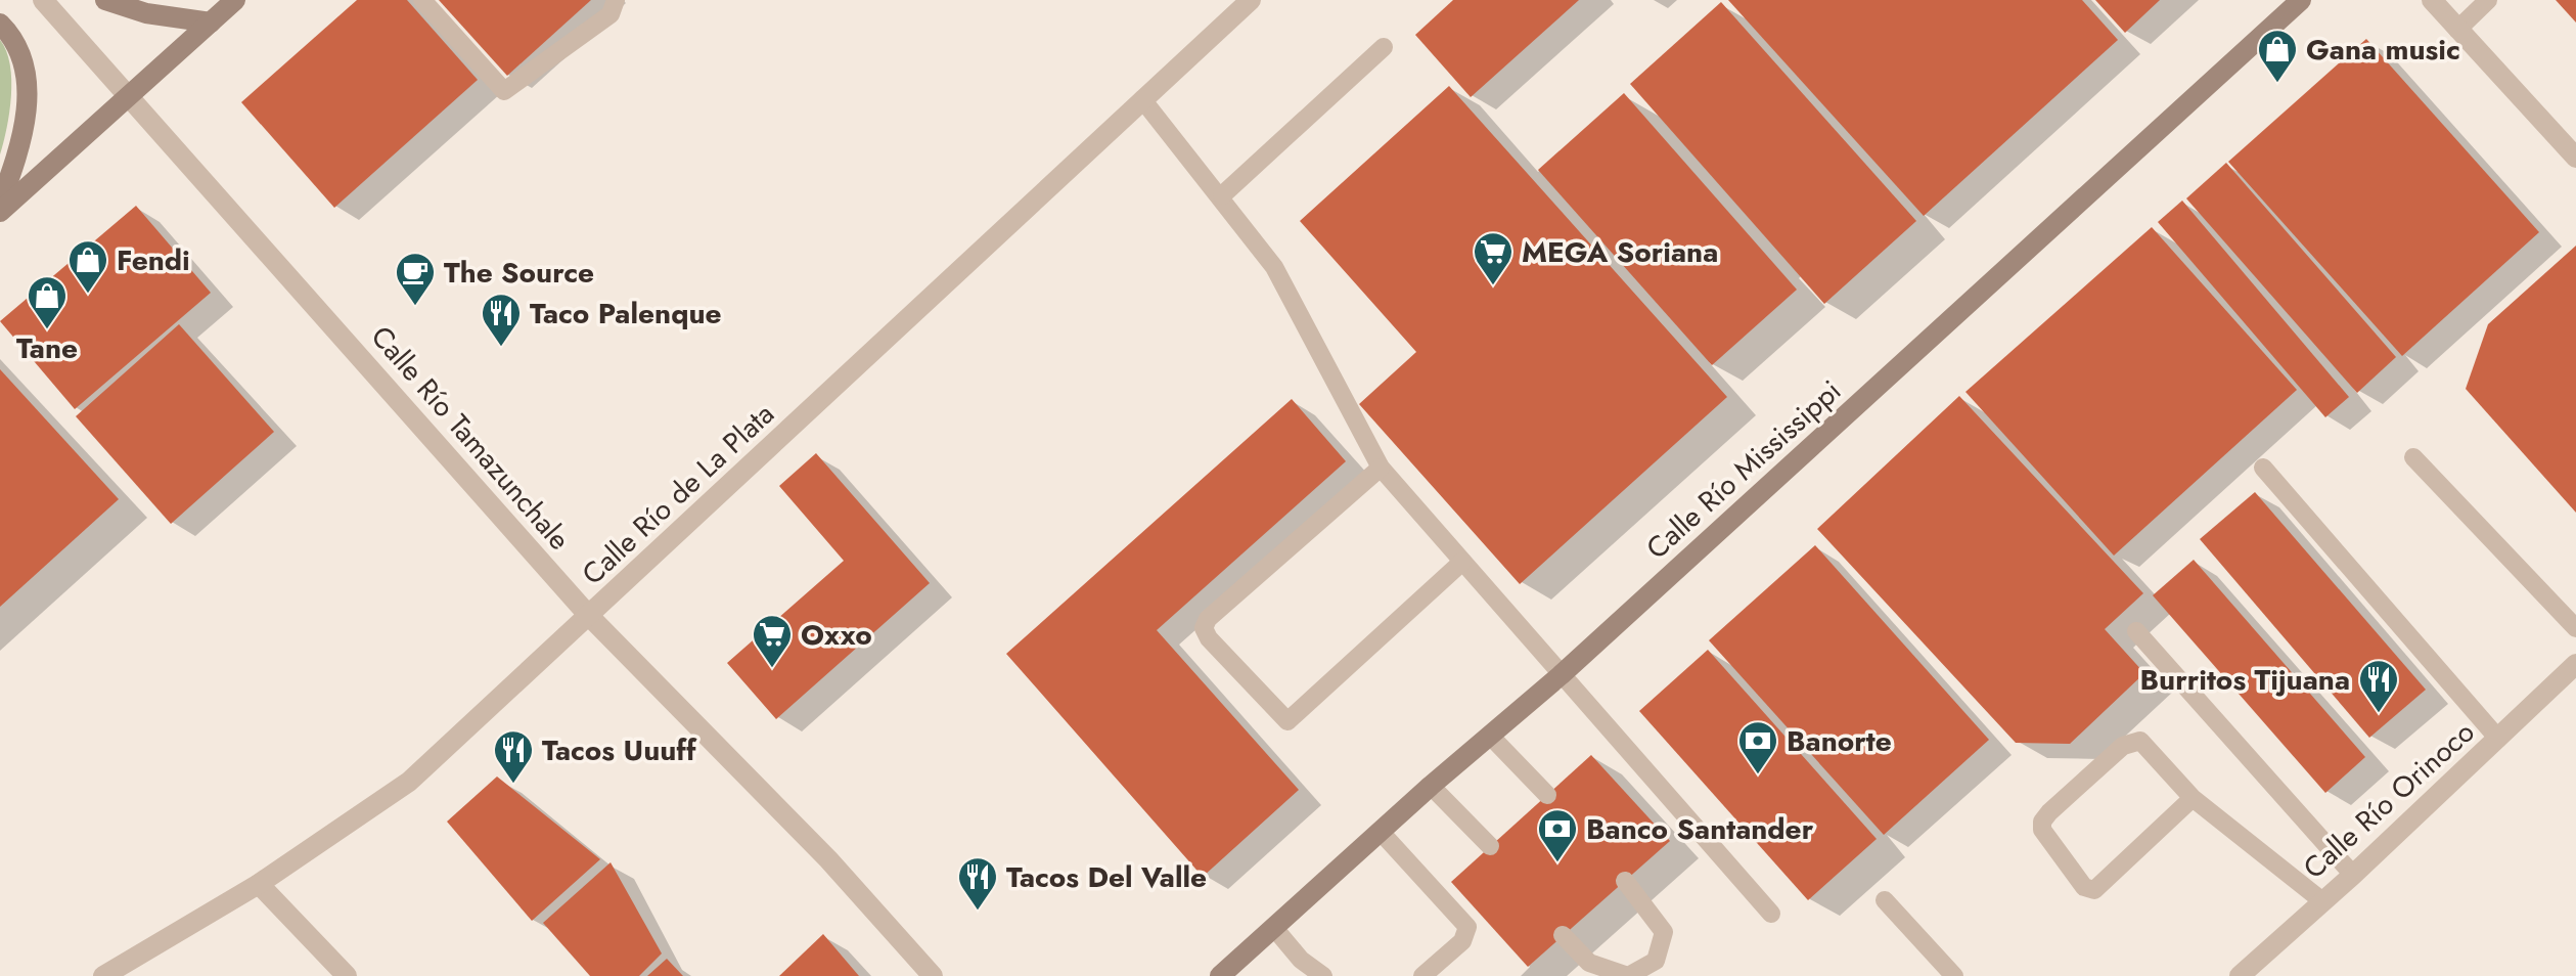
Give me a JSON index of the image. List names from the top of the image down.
{
  "streets": {
    "street": [
      "Calle Río Tamazunchale",
      "Calle Río Mississippi",
      "Calle Río de La Plata",
      "Calle Río Orinoco"
    ]
  },
  "crossings": [
    ["Calle Río Tamazunchale", "Calle Río de La Plata"]
  ],
  "places": {
    "shop": ["Gana music", "Fendi", "Tane"],
    "supermarket": ["MEGA Soriana", "Oxxo"],
    "cafe": ["The Source"],
    "restaurant": [
      "Taco Palenque",
      "Burritos Tijuana",
      "Tacos Uuuff",
      "Tacos Del Valle"
    ],
    "bank": ["Banorte", "Banco Santander"]
  }
}
